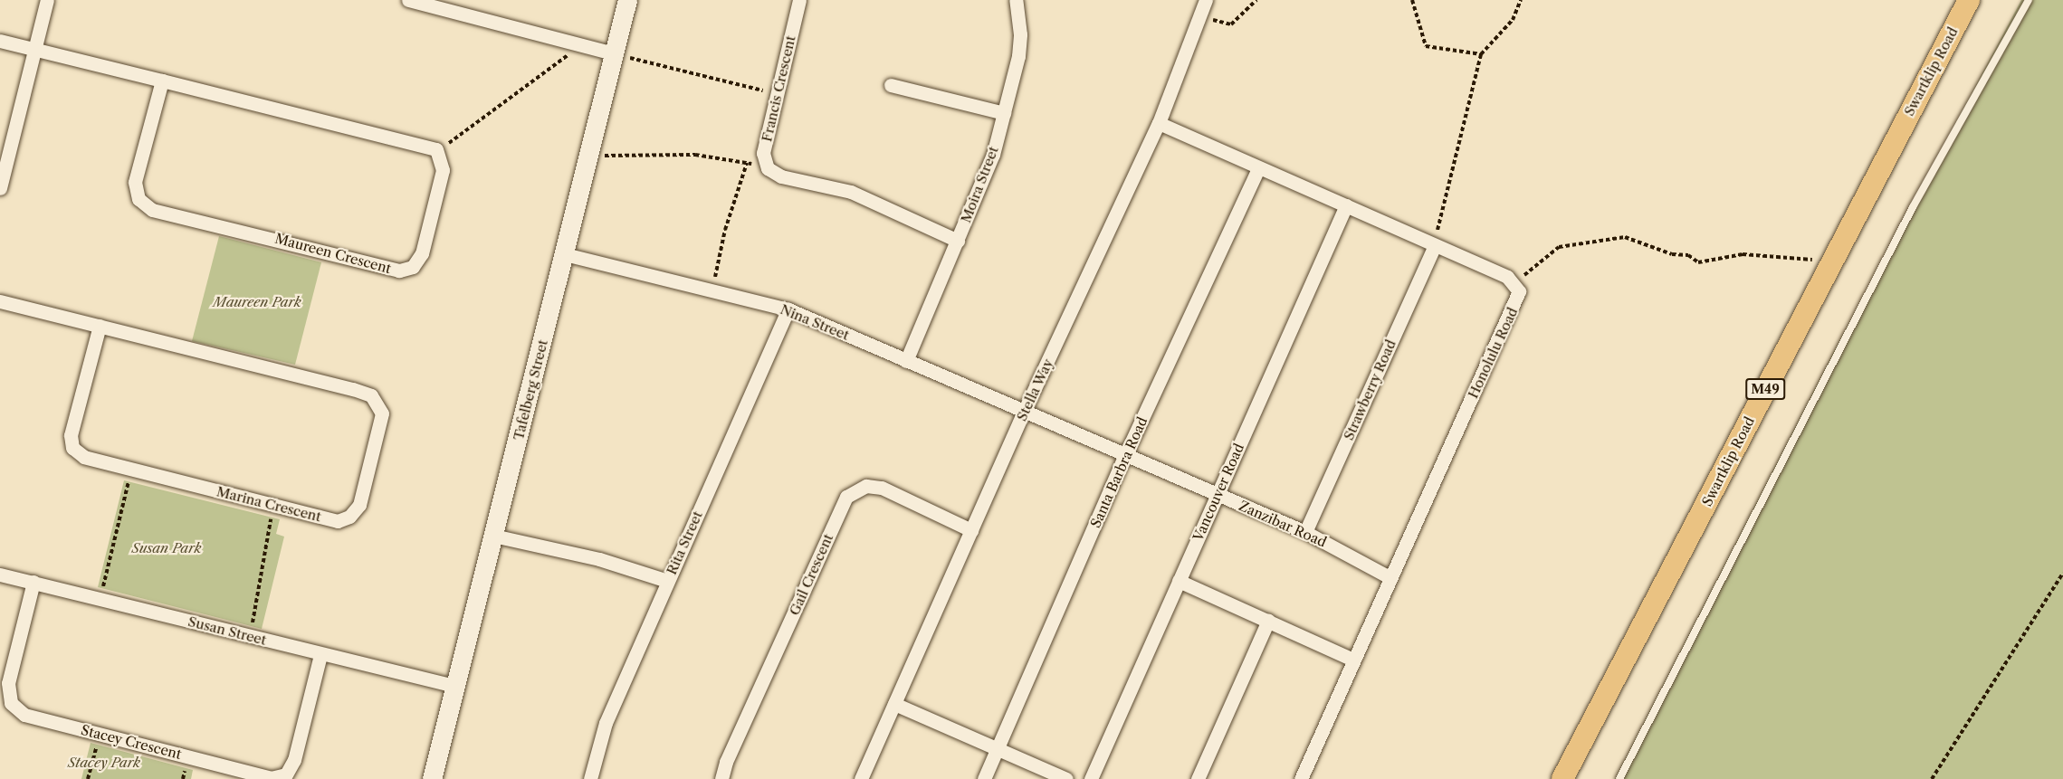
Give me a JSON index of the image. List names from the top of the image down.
{
  "streets": {
    "main road": ["Swartklip Road", "M49"],
    "street": [
      "Francis Crescent",
      "Moira Street",
      "Maureen Crescent",
      "Nina Street",
      "Honolulu Road",
      "Tafelberg Street",
      "Stella Way",
      "Strawberry Road",
      "Santa Barbra Road",
      "Vancouver Road",
      "Marina Crescent",
      "Zanzibar Road",
      "Rita Street",
      "Gail Crescent",
      "Susan Street",
      "Stacey Crescent"
    ]
  },
  "crossings": [
    ["Moira Street", "Nina Street"],
    ["Nina Street", "Tafelberg Street"],
    ["Nina Street", "Stella Way"],
    ["Nina Street", "Zanzibar Road"],
    ["Nina Street", "Rita Street"],
    ["Honolulu Road", "Zanzibar Road"],
    ["Tafelberg Street", "Susan Street"],
    ["Stella Way", "Zanzibar Road"],
    ["Stella Way", "Gail Crescent"],
    ["Strawberry Road", "Zanzibar Road"],
    ["Santa Barbra Road", "Zanzibar Road"],
    ["Vancouver Road", "Zanzibar Road"],
    ["Susan Street", "Stacey Crescent"]
  ],
  "parks": ["Maureen Park", "Susan Park", "Stacey Park"]
}
